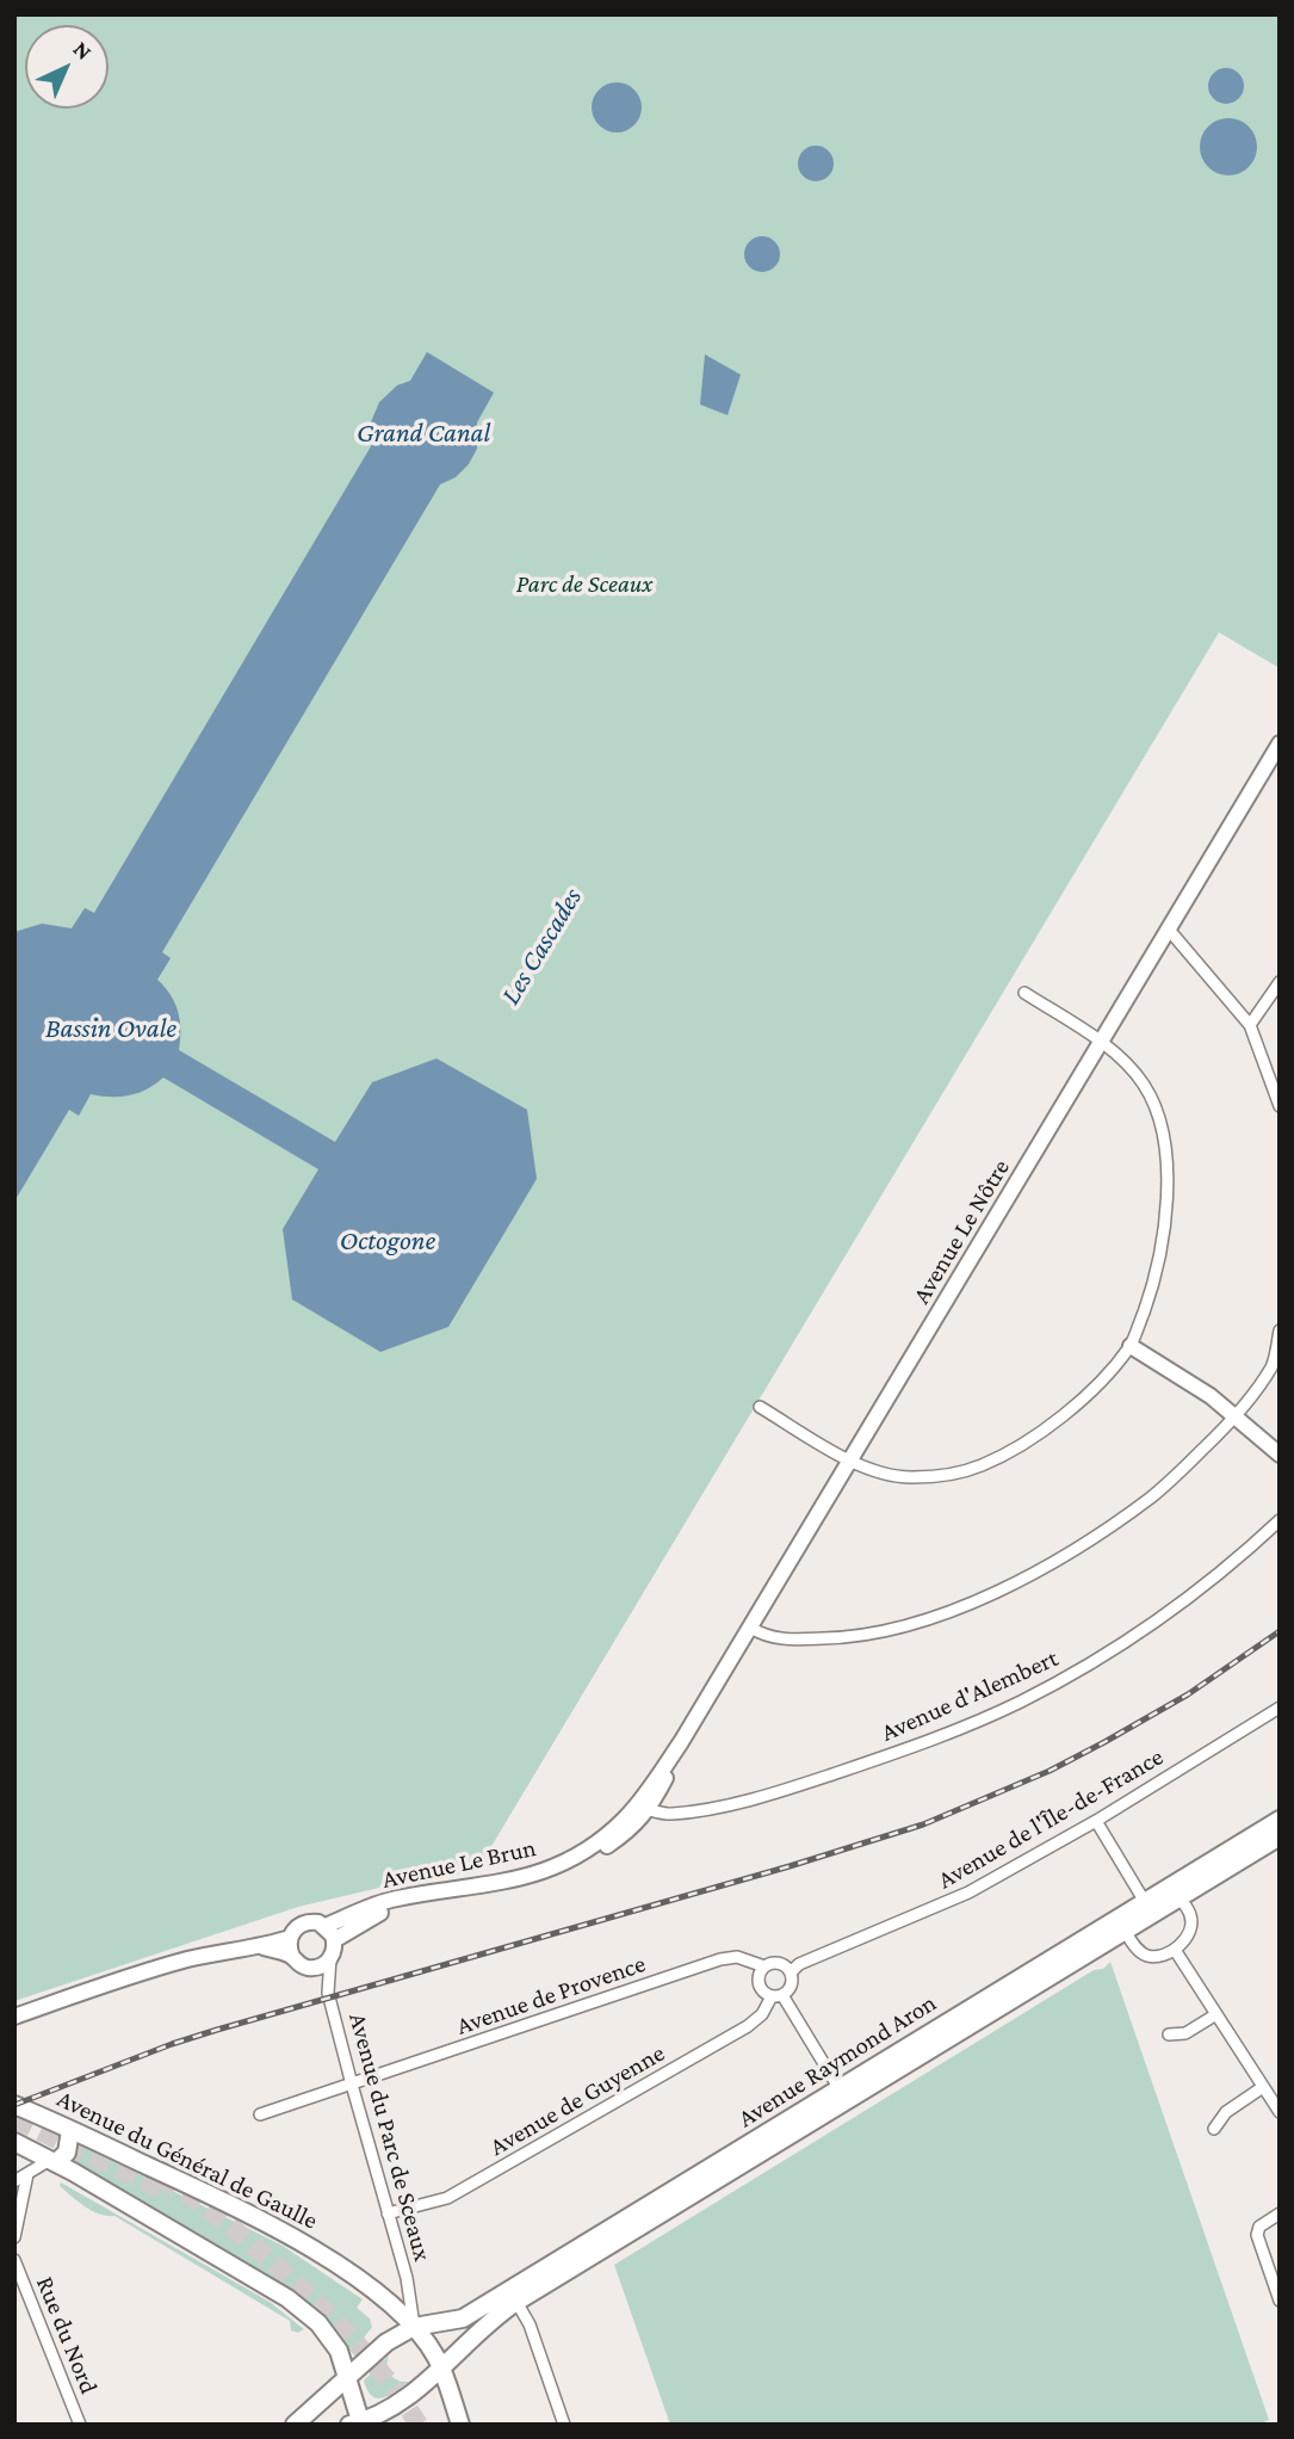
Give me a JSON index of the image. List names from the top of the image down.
{
  "streets": {
    "main road": [
      "Avenue Le Nôtre",
      "Avenue Le Brun",
      "Avenue Raymond Aron",
      "Avenue du Général de Gaulle"
    ],
    "street": [
      "Avenue d'Alembert",
      "Avenue de l'Île-de-France",
      "Avenue de Provence",
      "Avenue de Guyenne",
      "Avenue du Parc de Sceaux",
      "Rue du Nord"
    ]
  },
  "crossings": [
    ["Avenue Le Nôtre", "Avenue d'Alembert"],
    ["Avenue Le Nôtre", "Avenue Le Brun"],
    ["Avenue d'Alembert", "Avenue Le Brun"],
    ["Avenue de l'Île-de-France", "Avenue de Provence"],
    ["Avenue de l'Île-de-France", "Avenue de Guyenne"],
    ["Avenue Le Brun", "Avenue du Parc de Sceaux"],
    ["Avenue de Provence", "Avenue de Guyenne"],
    ["Avenue de Provence", "Avenue du Parc de Sceaux"],
    ["Avenue Raymond Aron", "Avenue du Parc de Sceaux"],
    ["Avenue Raymond Aron", "Avenue du Général de Gaulle"],
    ["Avenue de Guyenne", "Avenue du Parc de Sceaux"],
    ["Avenue du Parc de Sceaux", "Avenue du Général de Gaulle"]
  ],
  "water": [
    "Grand Canal",
    "Les Cascades",
    "Bassin Ovale",
    "Octogone"
  ],
  "parks": ["Parc de Sceaux"],
  "north": "top right"
}
